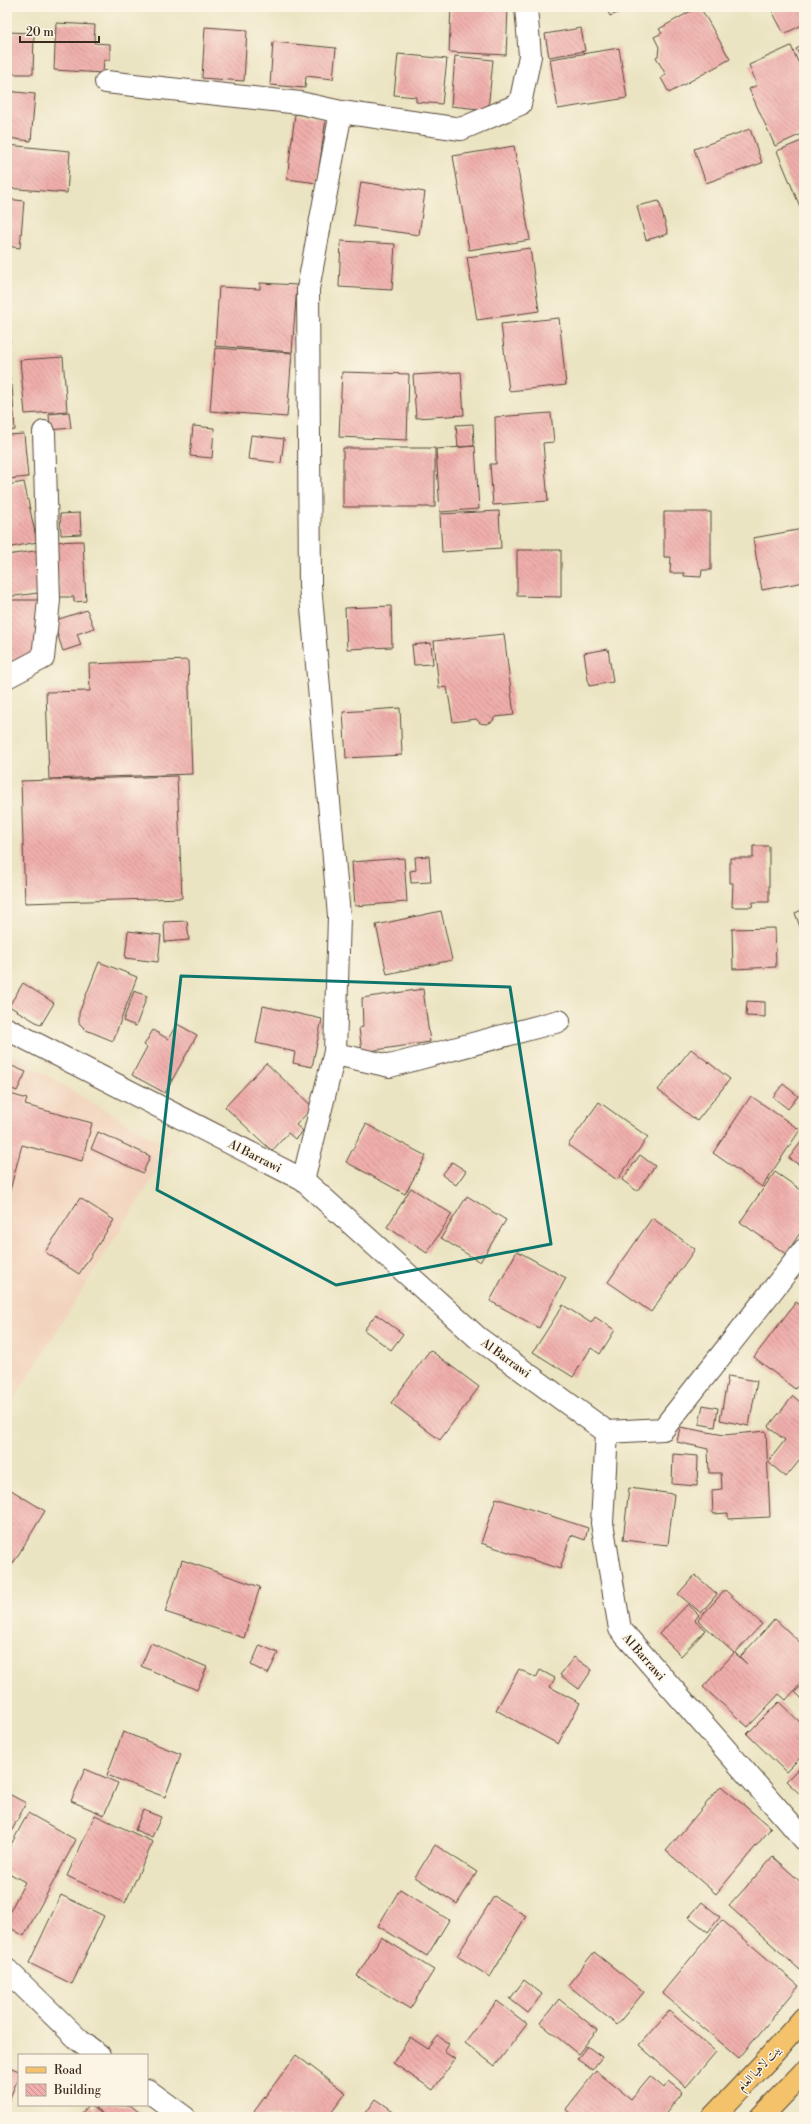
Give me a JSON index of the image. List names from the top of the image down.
{
  "streets": {
    "main road": ["بيت لاهيا العام"],
    "street": ["Al Barrawi"]
  },
  "legend": ["Road", "Building"],
  "scale_bar": "20 m"
}
